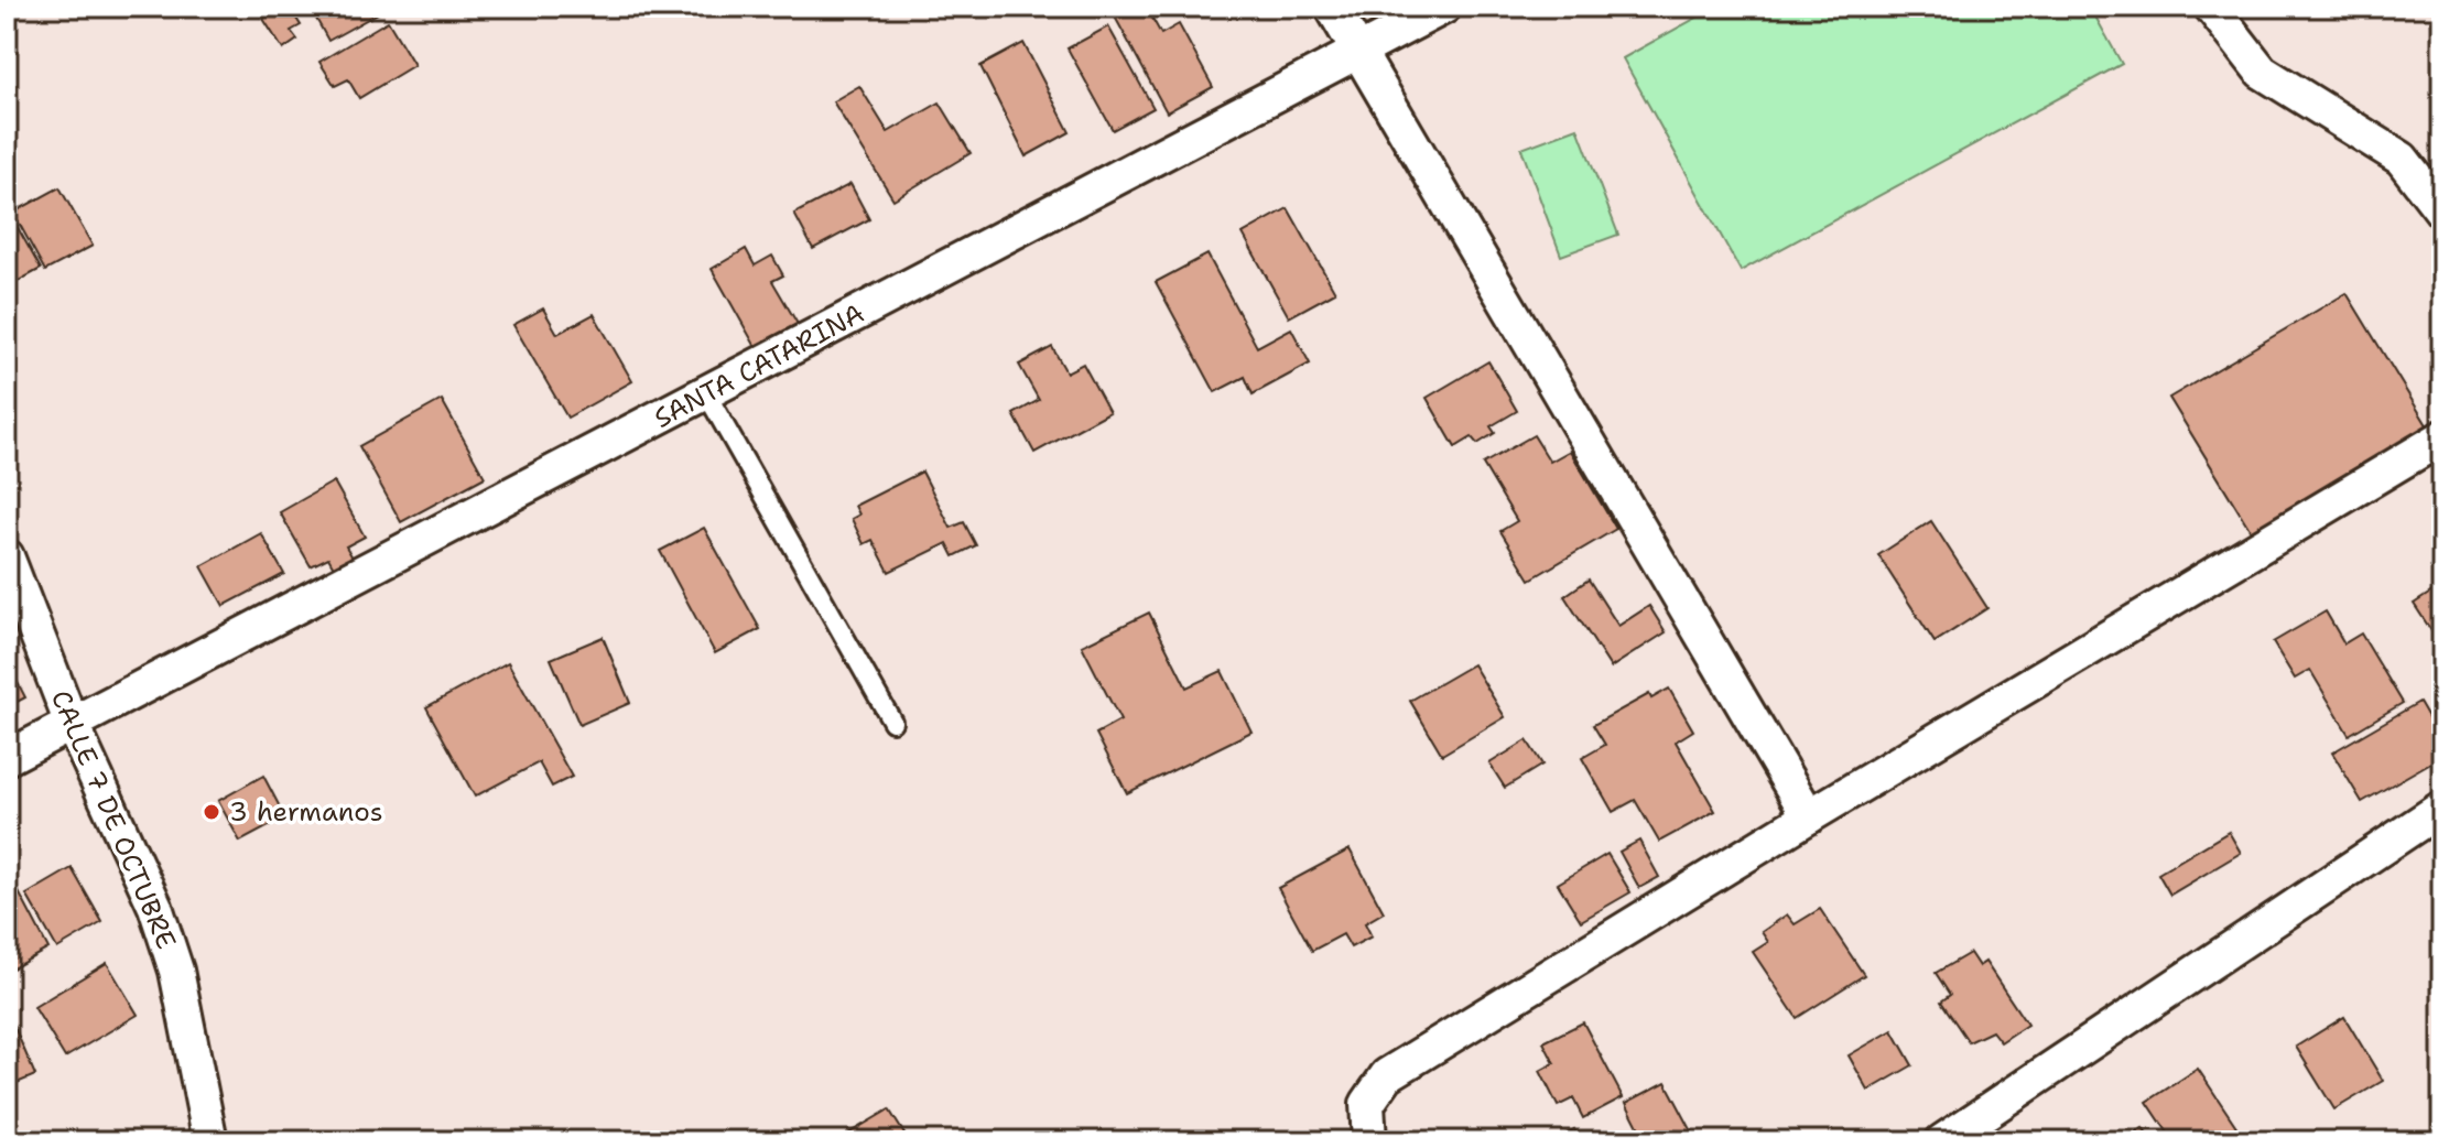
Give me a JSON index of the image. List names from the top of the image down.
{
  "streets": {
    "street": ["SANTA CATARINA", "CALLE 7 DE OCTUBRE"]
  },
  "crossings": [
    ["SANTA CATARINA", "CALLE 7 DE OCTUBRE"]
  ],
  "places": ["3 hermanos"]
}
